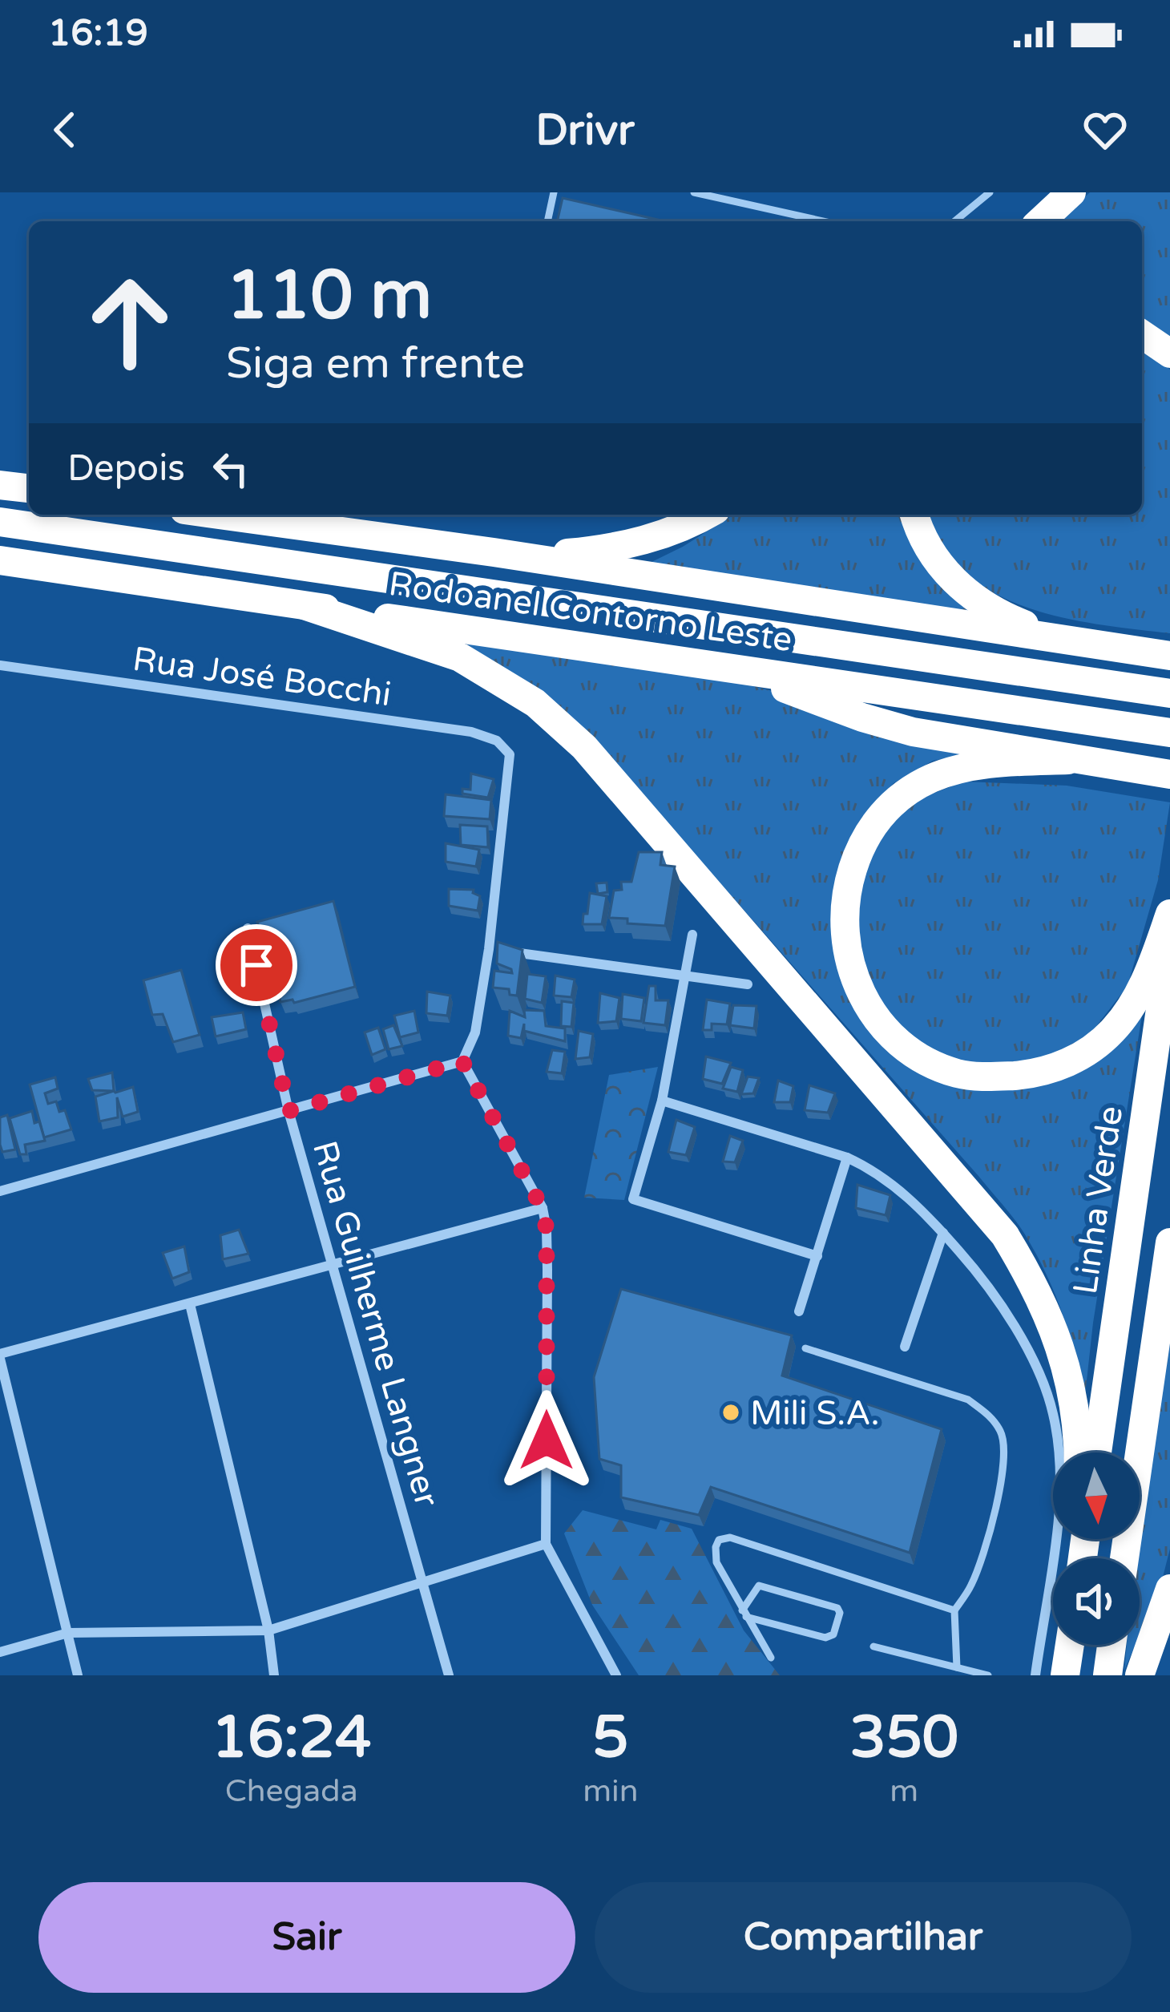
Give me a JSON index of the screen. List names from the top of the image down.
{
  "streets": {
    "highway": ["Rodoanel Contorno Leste", "Linha Verde"],
    "street": ["Rua José Bocchi", "Rua Guilherme Langner"]
  },
  "places": ["Mili S.A."],
  "north": "bottom",
  "page": {
    "status": "16:19",
    "header": "Drivr",
    "turn": ["110 m", "Siga em frente"],
    "then": "Depois",
    "eta": [
      "16:24",
      "Chegada",
      "5",
      "min",
      "350",
      "m"
    ],
    "buttons": ["Sair", "Compartilhar"]
  }
}
